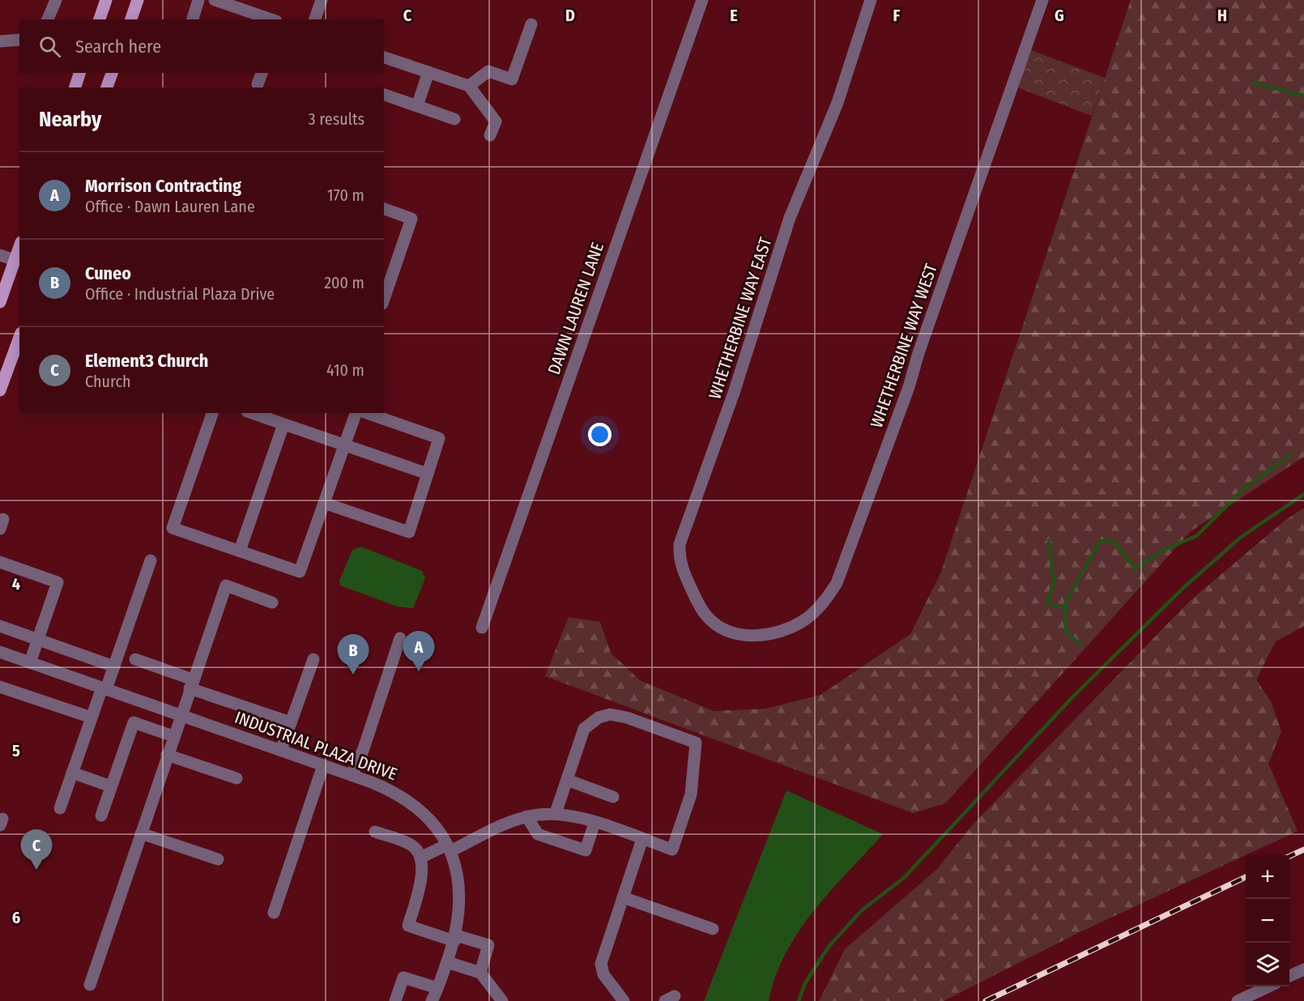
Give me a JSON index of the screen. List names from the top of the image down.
{
  "streets": {
    "street": [
      "DAWN LAUREN LANE",
      "WHETHERBINE WAY EAST",
      "WHETHERBINE WAY WEST",
      "INDUSTRIAL PLAZA DRIVE"
    ]
  },
  "crossings": [
    ["WHETHERBINE WAY EAST", "WHETHERBINE WAY WEST"]
  ],
  "page": {
    "search": "Search here",
    "heading": ["Nearby", "3 results"],
    "list": [
      {
        "mark": "A",
        "name": "Morrison Contracting",
        "note": "Office · Dawn Lauren Lane",
        "value": "170 m"
      },
      {
        "mark": "B",
        "name": "Cuneo",
        "note": "Office · Industrial Plaza Drive",
        "value": "200 m"
      },
      {
        "mark": "C",
        "name": "Element3 Church",
        "note": "Church",
        "value": "410 m"
      }
    ],
    "pins": ["A", "B", "C"],
    "map_buttons": ["+", "−"]
  },
  "grid": {
    "columns": [
      "C",
      "D",
      "E",
      "F",
      "G",
      "H"
    ],
    "rows": ["4", "5", "6"]
  }
}
